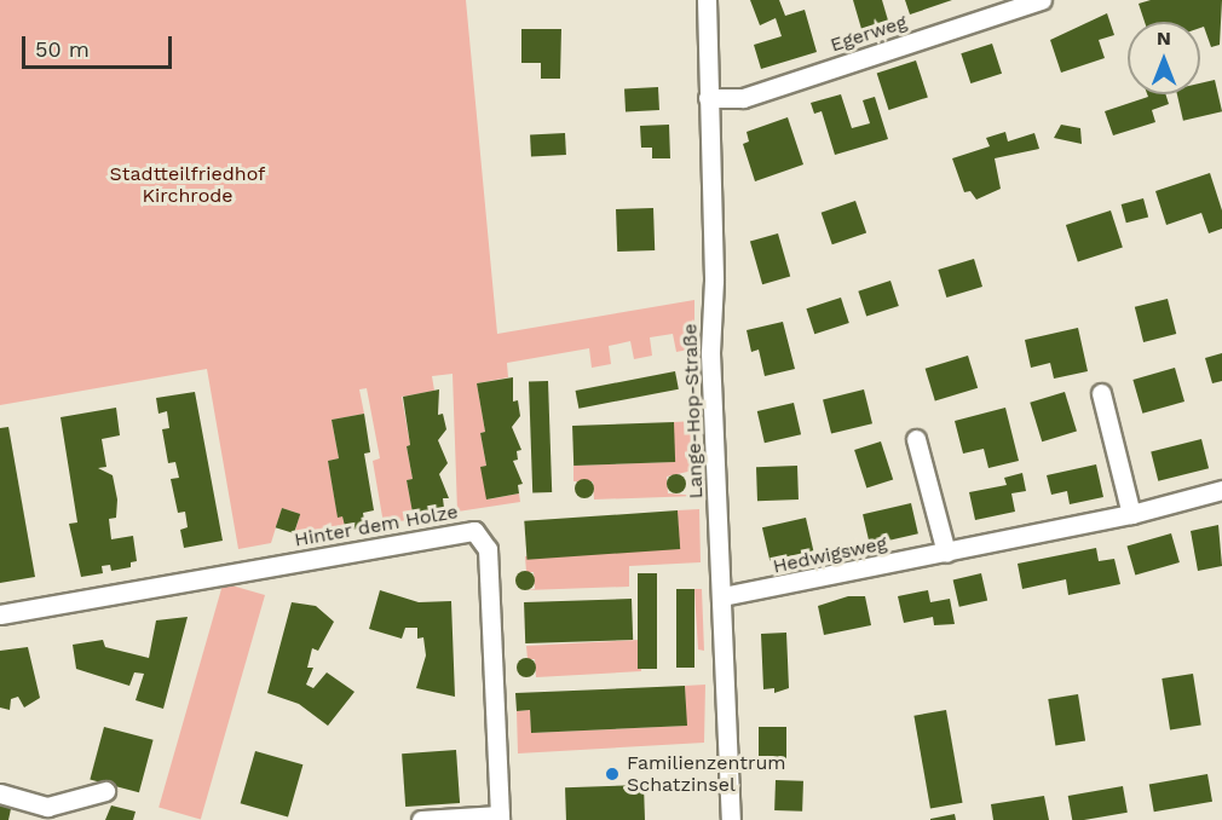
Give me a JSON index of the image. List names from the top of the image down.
{
  "streets": {
    "street": [
      "Egerweg",
      "Lange-Hop-Straße",
      "Hinter dem Holze",
      "Hedwigsweg"
    ]
  },
  "crossings": [
    ["Egerweg", "Lange-Hop-Straße"],
    ["Lange-Hop-Straße", "Hedwigsweg"]
  ],
  "parks": ["Stadtteilfriedhof Kirchrode"],
  "places": ["Familienzentrum Schatzinsel"],
  "scale_bar": "50 m",
  "north": "top"
}
